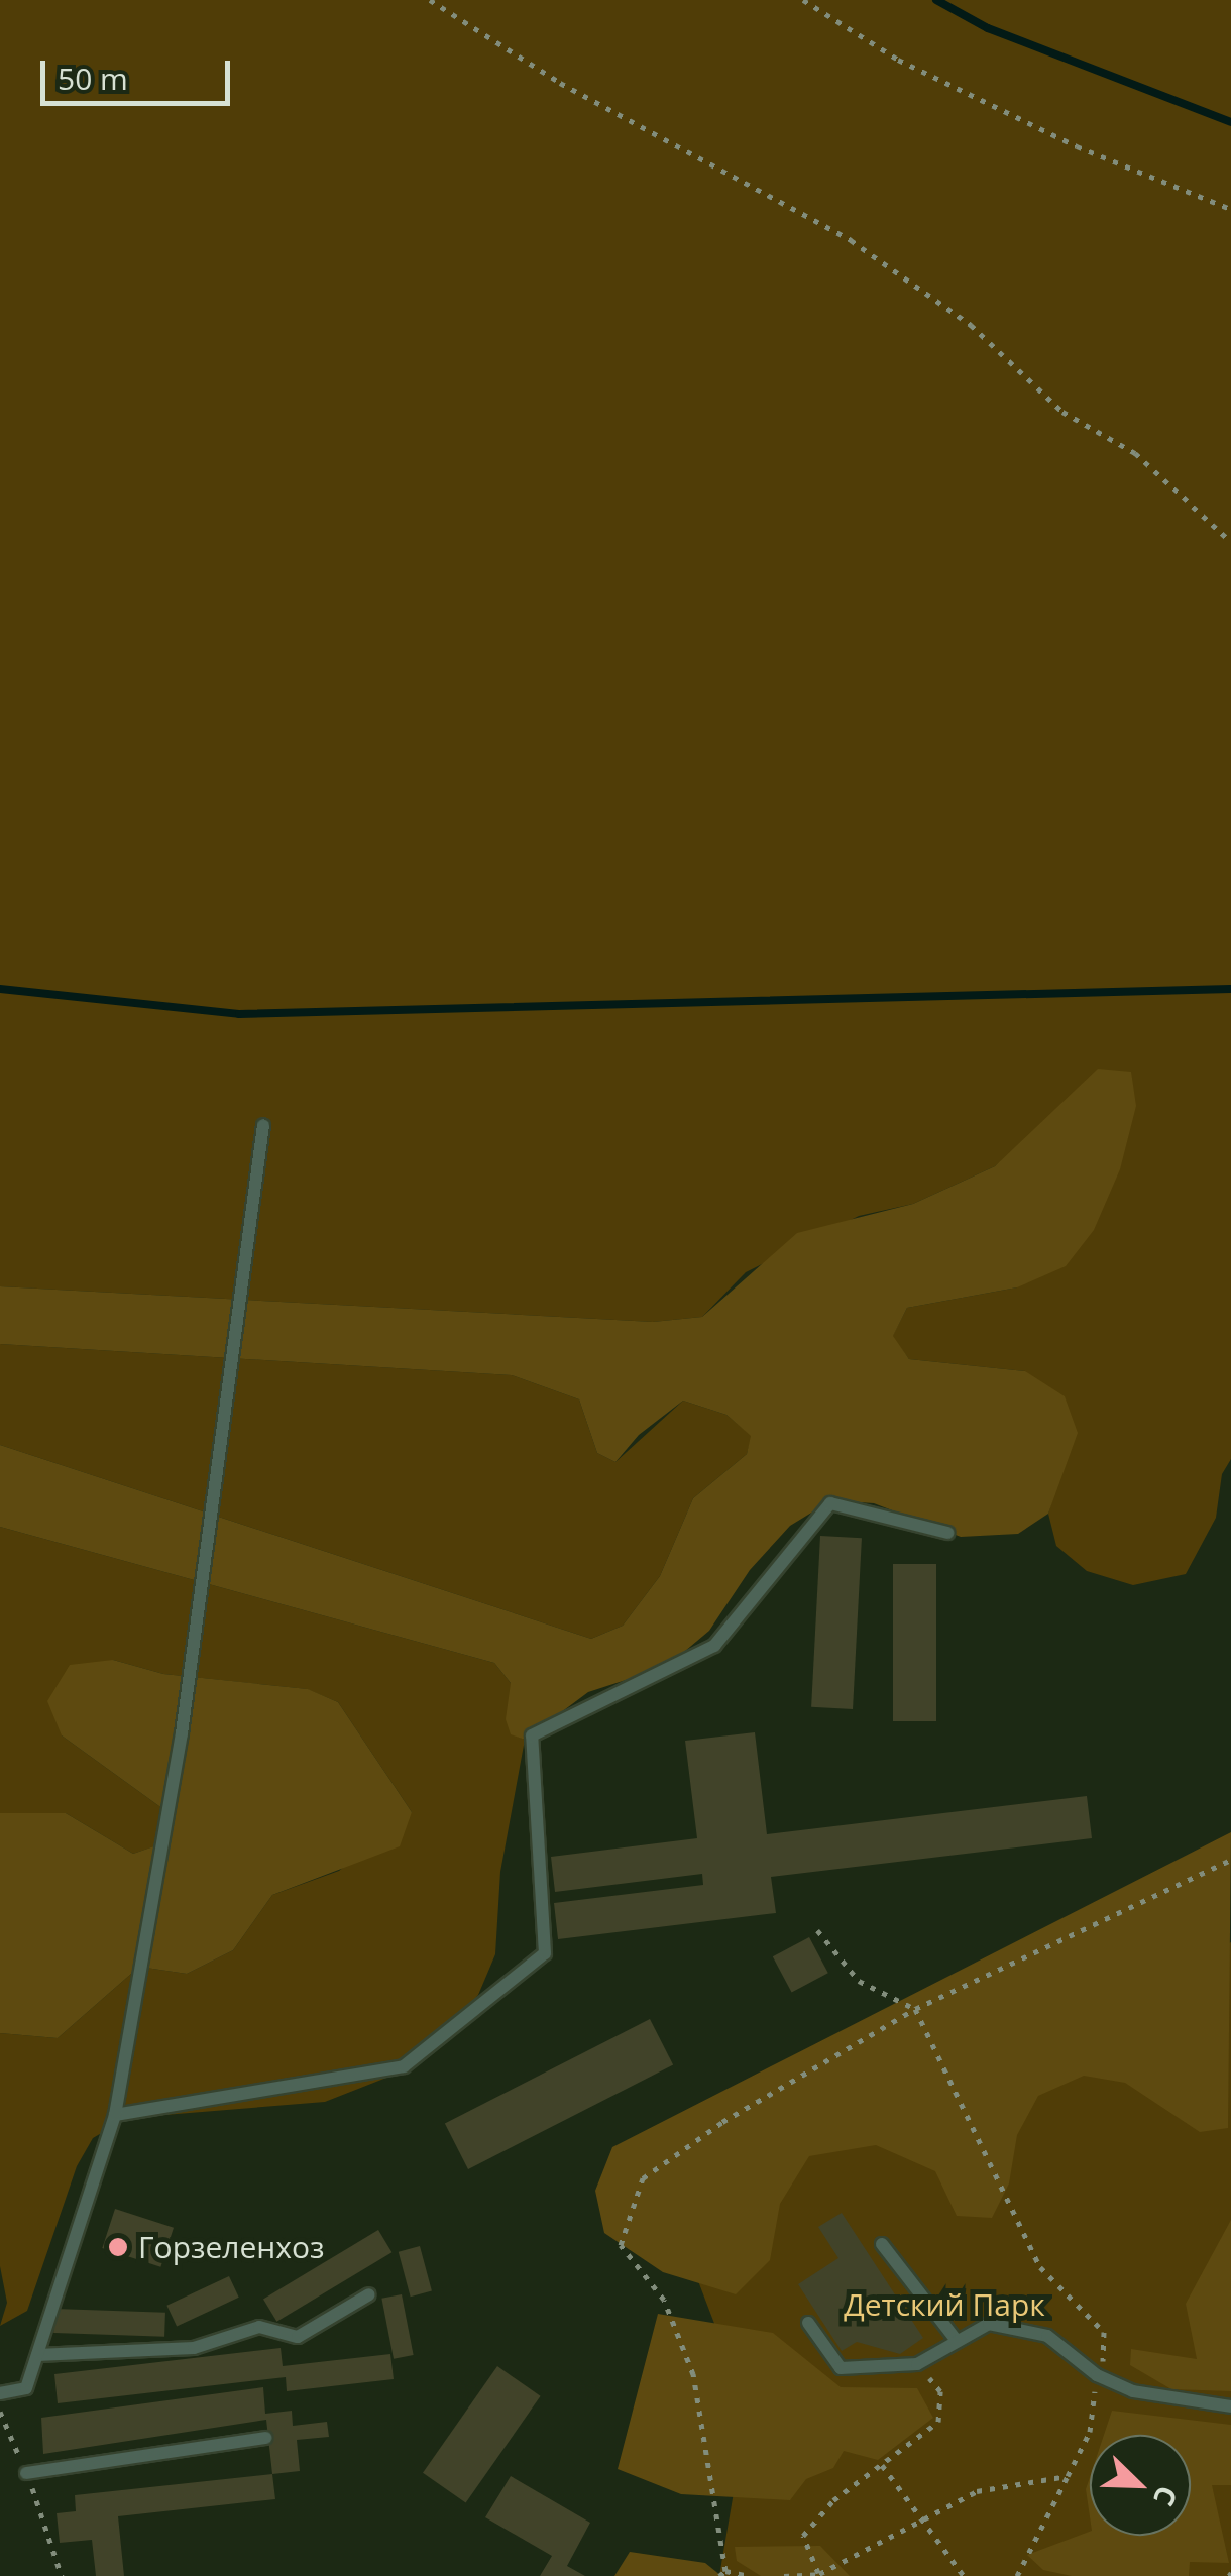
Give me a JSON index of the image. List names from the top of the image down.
{
  "parks": ["Детский Парк"],
  "places": ["Горзеленхоз"],
  "scale_bar": "50 m",
  "north": "bottom right"
}
